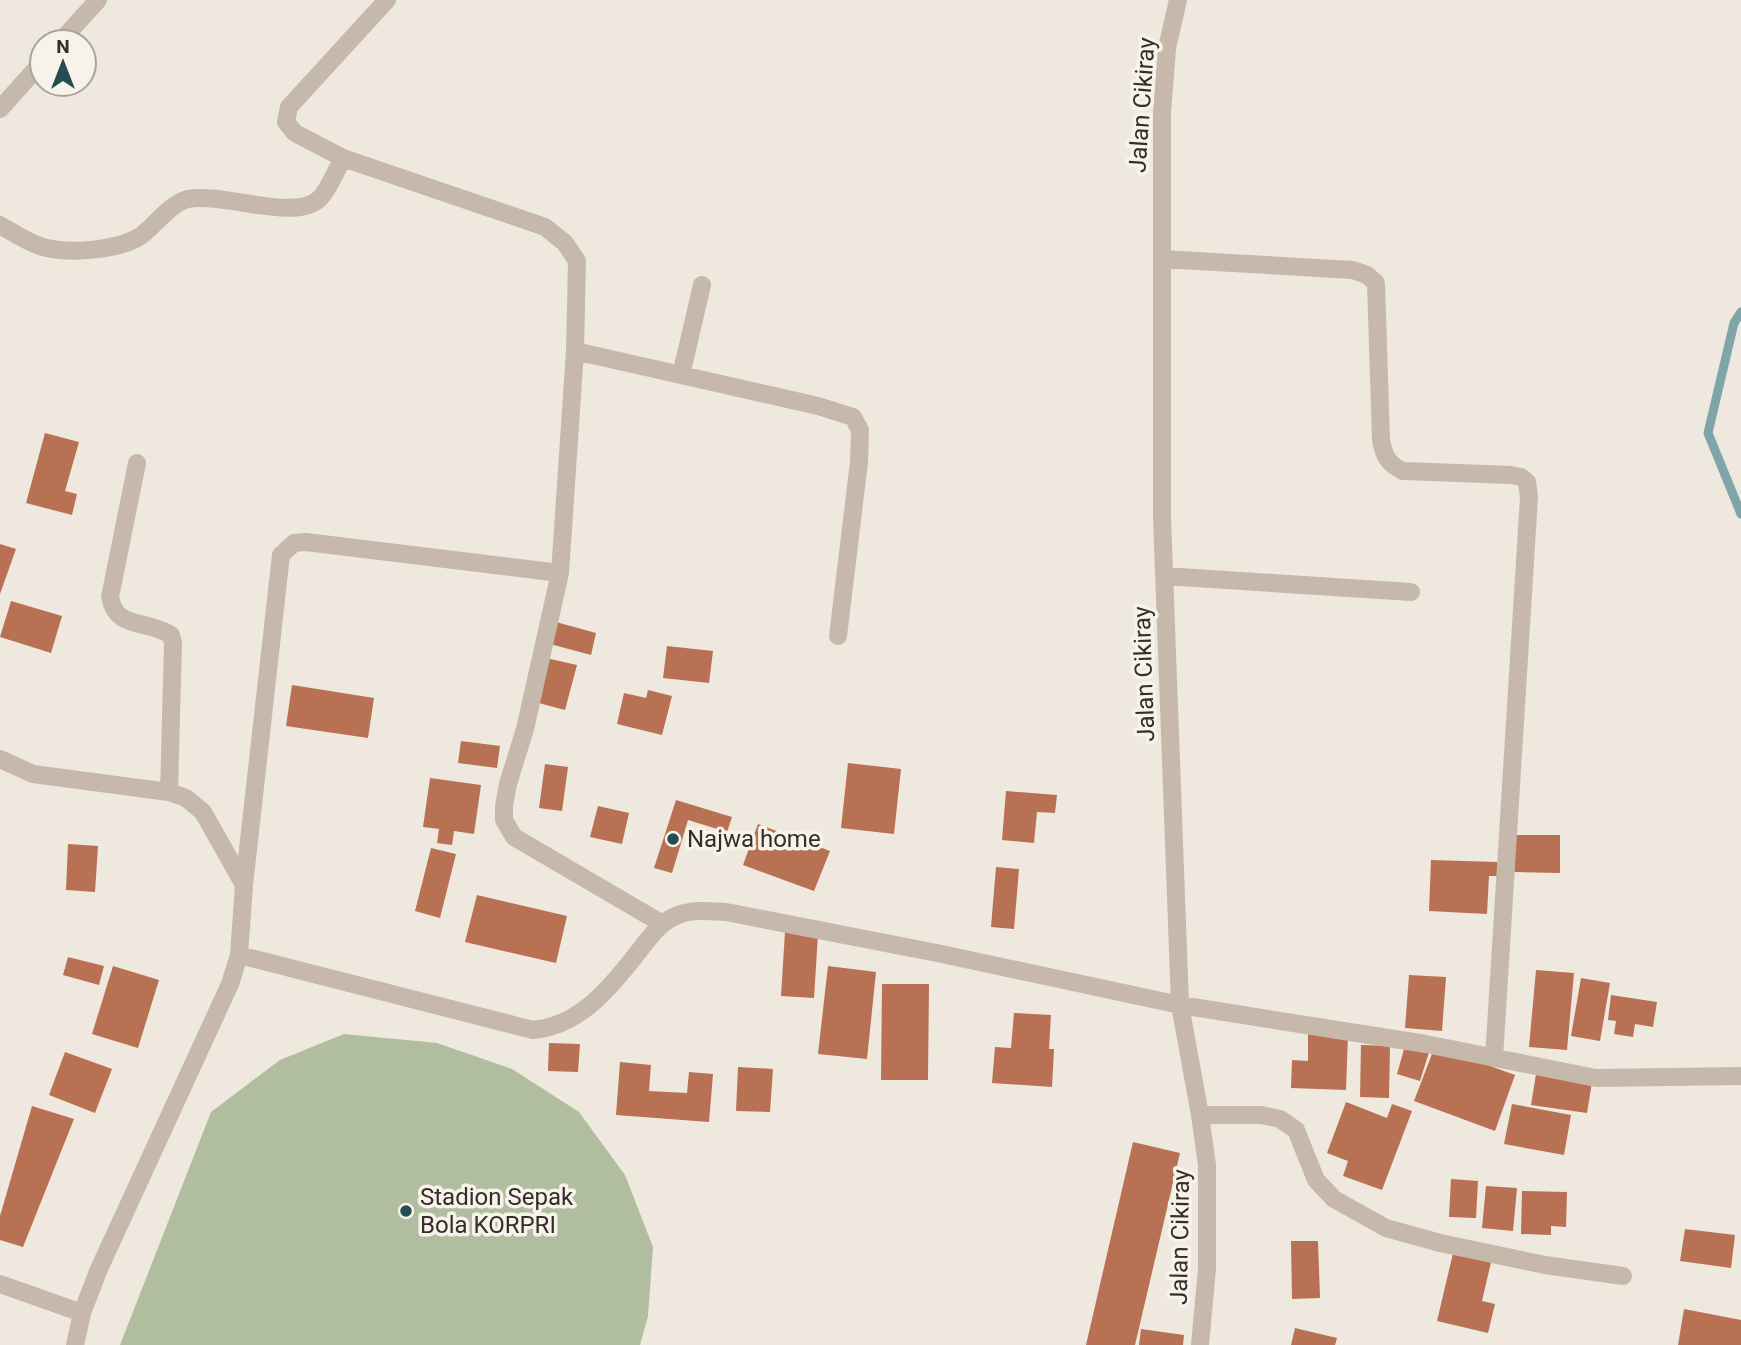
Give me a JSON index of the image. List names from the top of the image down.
{
  "streets": {
    "street": ["Jalan Cikiray"]
  },
  "places": ["Najwa home", "Stadion Sepak Bola KORPRI"],
  "north": "top"
}
